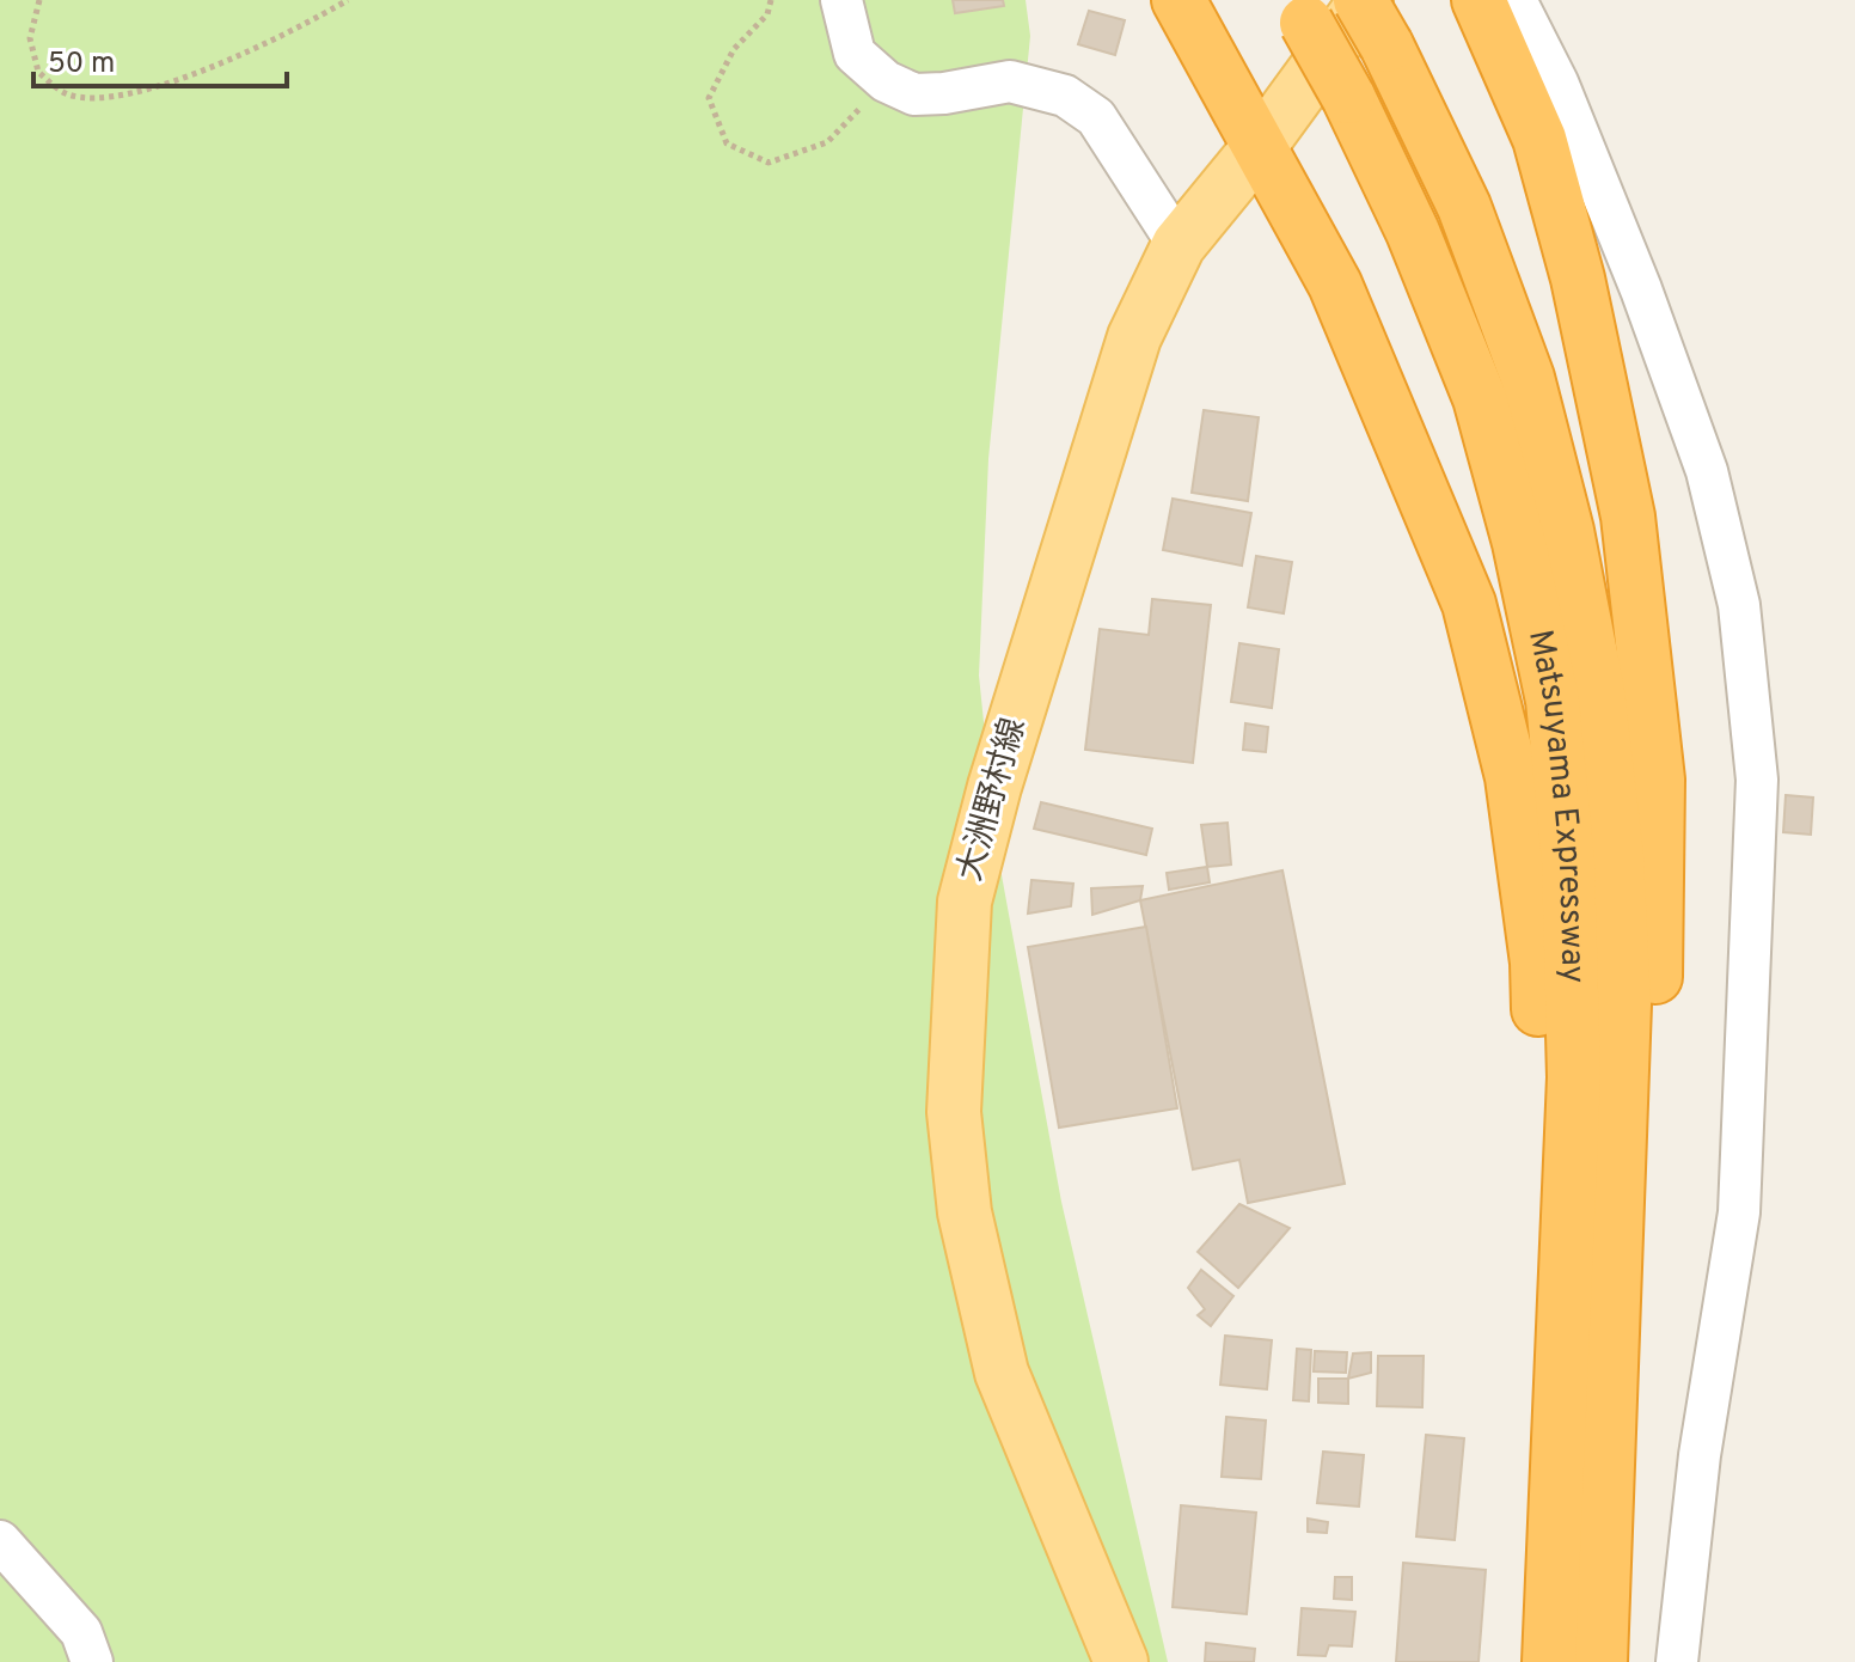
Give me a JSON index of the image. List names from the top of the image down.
{
  "streets": {
    "highway": ["Matsuyama Expressway"],
    "main road": ["大洲野村線"]
  },
  "crossings": [
    ["大洲野村線", "Matsuyama Expressway"]
  ],
  "scale_bar": "50 m"
}
